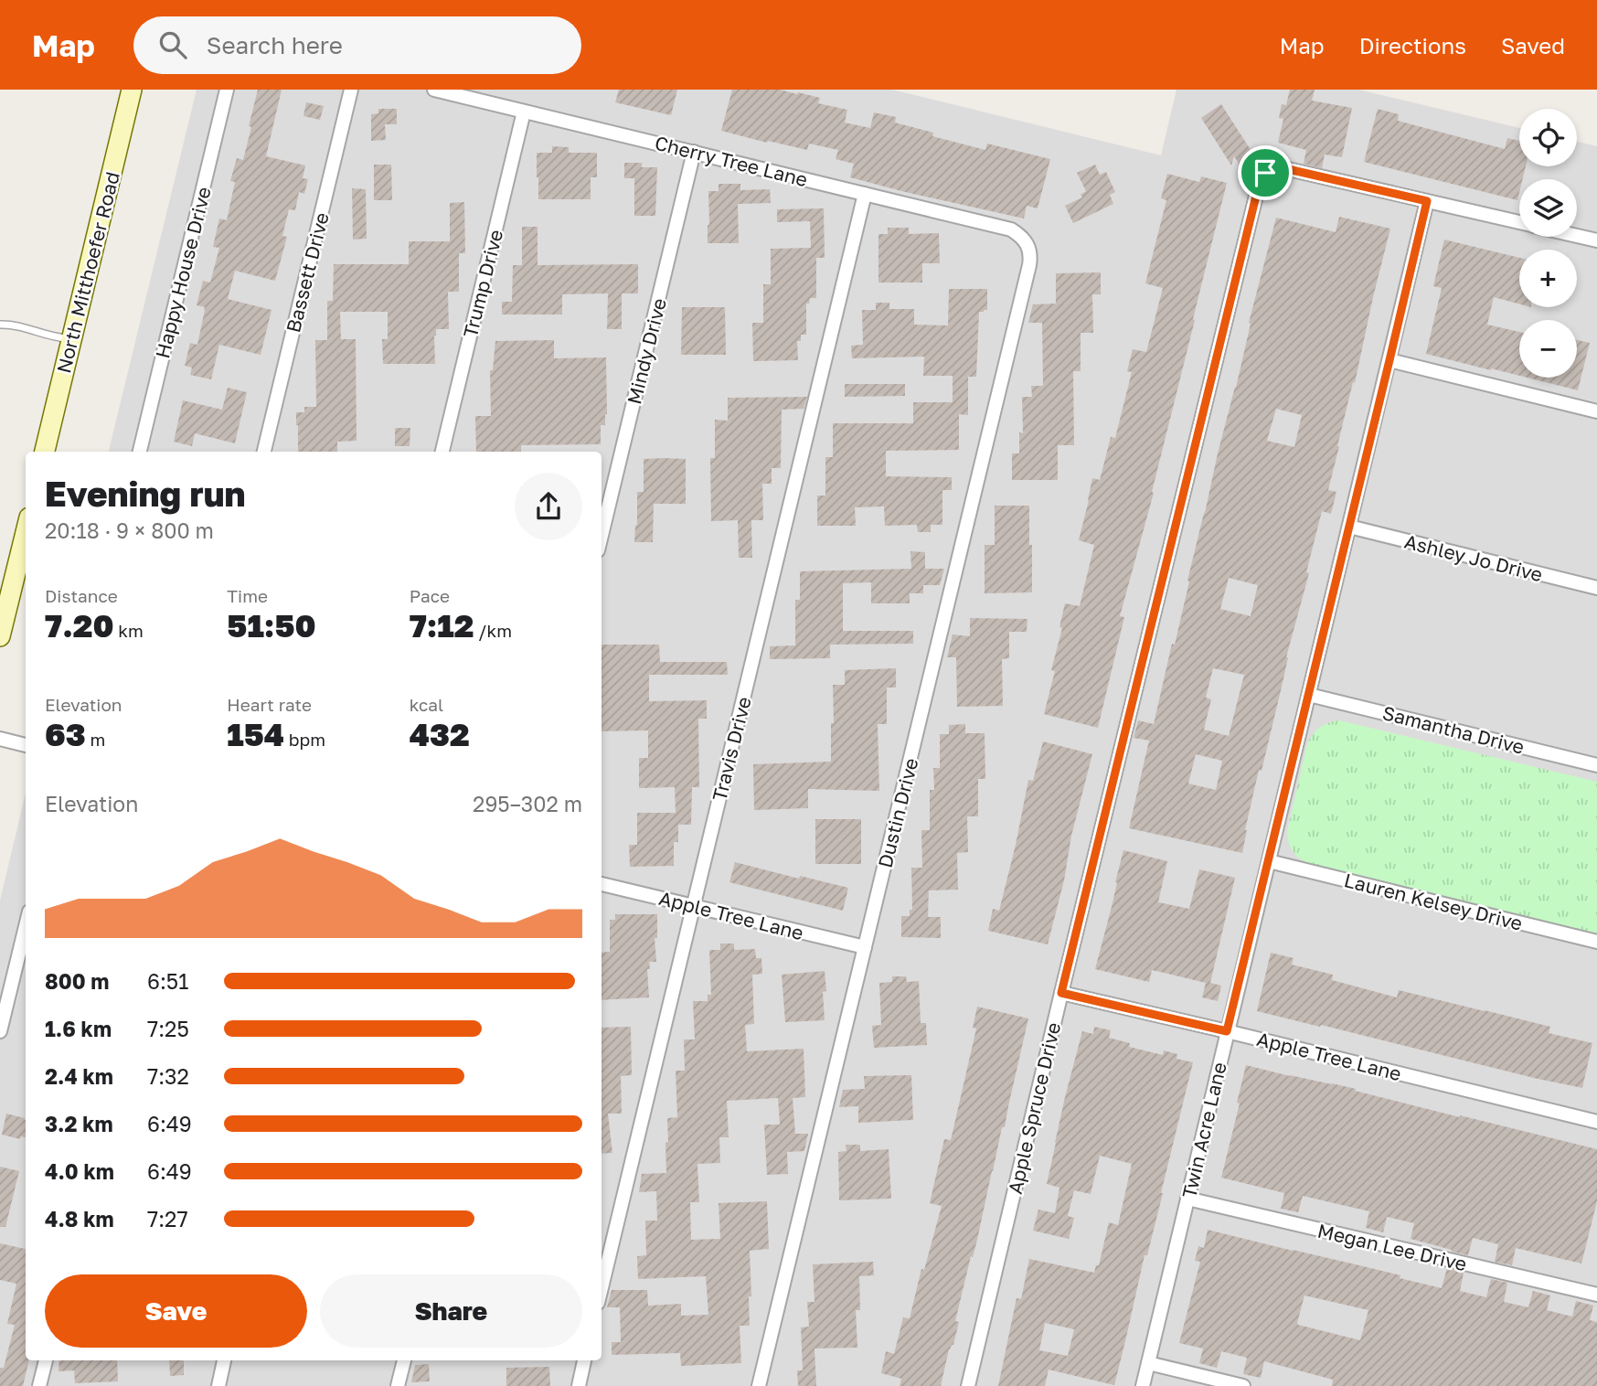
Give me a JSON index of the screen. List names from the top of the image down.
{
  "streets": {
    "main road": ["North Mitthoefer Road"],
    "street": [
      "Cherry Tree Lane",
      "Happy House Drive",
      "Bassett Drive",
      "Trump Drive",
      "Mindy Drive",
      "Ashley Jo Drive",
      "Samantha Drive",
      "Travis Drive",
      "Dustin Drive",
      "Lauren Kelsey Drive",
      "Apple Tree Lane",
      "Apple Spruce Drive",
      "Twin Acre Lane",
      "Megan Lee Drive"
    ]
  },
  "crossings": [
    ["Cherry Tree Lane", "Trump Drive"],
    ["Cherry Tree Lane", "Mindy Drive"],
    ["Cherry Tree Lane", "Travis Drive"],
    ["Cherry Tree Lane", "Dustin Drive"],
    ["Ashley Jo Drive", "Twin Acre Lane"],
    ["Samantha Drive", "Twin Acre Lane"],
    ["Travis Drive", "Apple Tree Lane"],
    ["Dustin Drive", "Apple Tree Lane"],
    ["Lauren Kelsey Drive", "Twin Acre Lane"],
    ["Apple Tree Lane", "Apple Spruce Drive"],
    ["Apple Tree Lane", "Twin Acre Lane"],
    ["Apple Spruce Drive", "Twin Acre Lane"],
    ["Twin Acre Lane", "Megan Lee Drive"]
  ],
  "page": {
    "header": "Map",
    "search": "Search here",
    "nav": ["Map", "Directions", "Saved"],
    "map_buttons": ["+", "−"],
    "heading": ["Evening run", "20:18 · 9 × 800 m"],
    "stats": [
      ["Distance", "7.20 km"],
      ["Time", "51:50"],
      ["Pace", "7:12 /km"],
      ["Elevation", "63 m"],
      ["Heart rate", "154 bpm"],
      ["kcal", "432"]
    ],
    "chart": ["Elevation", "295–302 m"],
    "list": [
      {
        "name": "800 m",
        "note": "6:51"
      },
      {
        "name": "1.6 km",
        "note": "7:25"
      },
      {
        "name": "2.4 km",
        "note": "7:32"
      },
      {
        "name": "3.2 km",
        "note": "6:49"
      },
      {
        "name": "4.0 km",
        "note": "6:49"
      },
      {
        "name": "4.8 km",
        "note": "7:27"
      }
    ],
    "buttons": ["Save", "Share"]
  }
}
